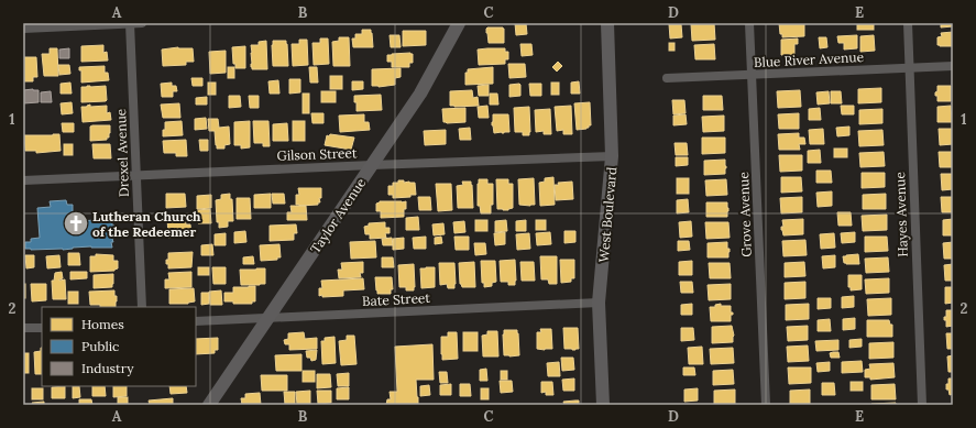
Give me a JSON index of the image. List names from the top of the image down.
{
  "streets": {
    "street": [
      "Blue River Avenue",
      "Drexel Avenue",
      "Gilson Street",
      "West Boulevard",
      "Grove Avenue",
      "Hayes Avenue",
      "Taylor Avenue",
      "Bate Street"
    ]
  },
  "crossings": [
    ["Blue River Avenue", "Grove Avenue"],
    ["Blue River Avenue", "Hayes Avenue"],
    ["Drexel Avenue", "Gilson Street"],
    ["Gilson Street", "West Boulevard"],
    ["Gilson Street", "Taylor Avenue"],
    ["West Boulevard", "Bate Street"],
    ["Taylor Avenue", "Bate Street"]
  ],
  "places": {
    "church": ["Lutheran Church of the Redeemer"]
  },
  "legend": ["Homes", "Public", "Industry"],
  "grid": {
    "columns": [
      "A",
      "B",
      "C",
      "D",
      "E"
    ],
    "rows": ["1", "2"]
  }
}
